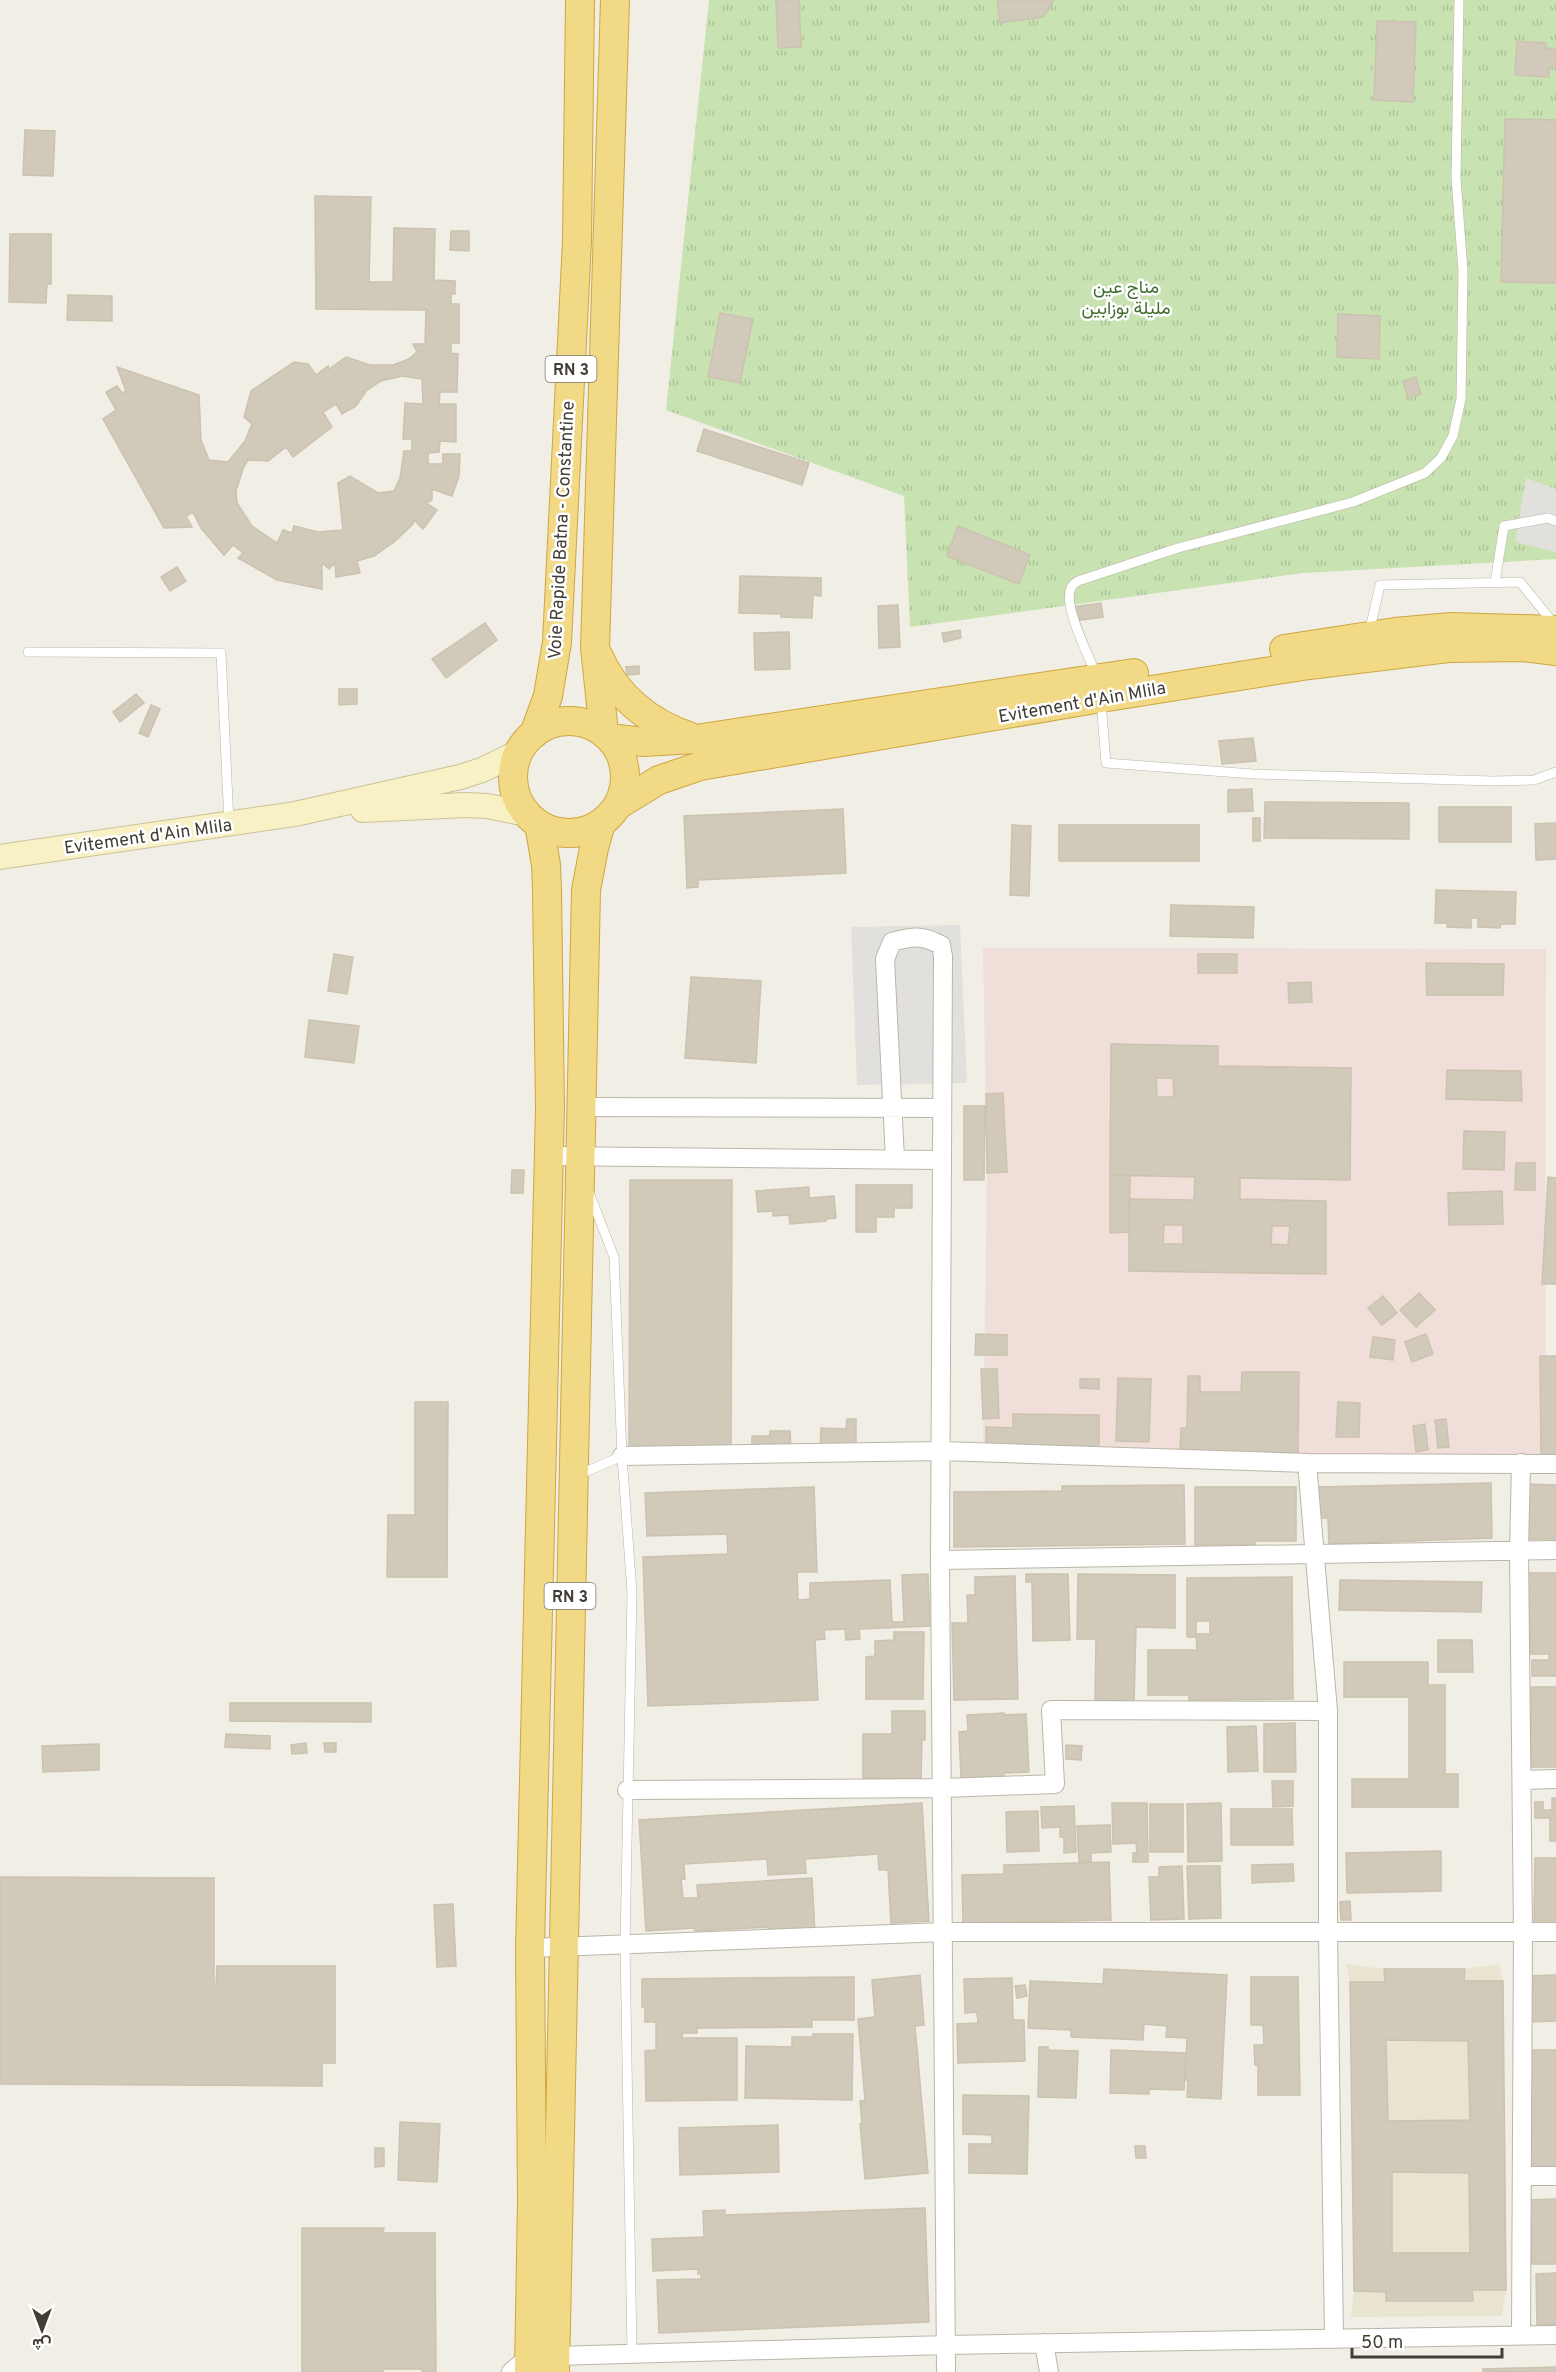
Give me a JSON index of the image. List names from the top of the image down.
{
  "streets": {
    "highway": ["RN 3", "Voie Rapide Batna - Constantine", "Evitement d'Ain Mlila"]
  },
  "crossings": [
    ["RN 3", "Voie Rapide Batna - Constantine"],
    ["RN 3", "Evitement d'Ain Mlila"],
    ["Voie Rapide Batna - Constantine", "Evitement d'Ain Mlila"]
  ],
  "parks": ["مناج عين مليلة بوزابين"],
  "scale_bar": "50 m",
  "north": "bottom"
}
